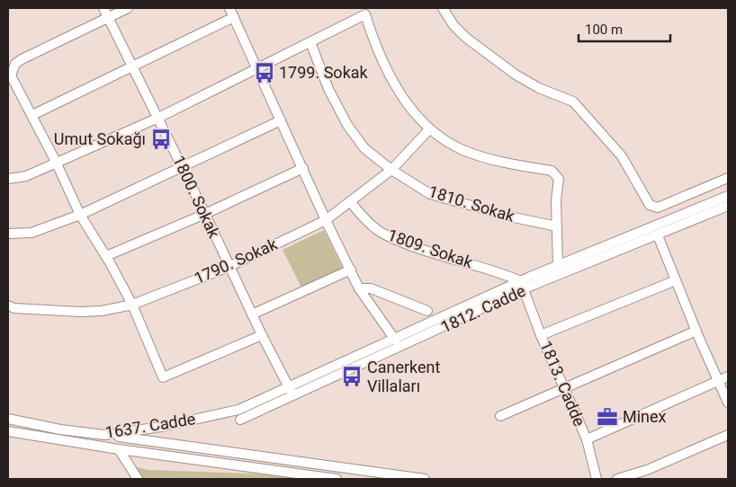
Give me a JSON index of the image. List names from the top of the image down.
{
  "streets": {
    "street": [
      "1800. Sokak",
      "1810. Sokak",
      "1809. Sokak",
      "1790. Sokak",
      "1812. Cadde",
      "1813. Cadde",
      "1637. Cadde"
    ]
  },
  "crossings": [
    ["1800. Sokak", "1790. Sokak"],
    ["1800. Sokak", "1812. Cadde"],
    ["1800. Sokak", "1637. Cadde"],
    ["1810. Sokak", "1790. Sokak"],
    ["1809. Sokak", "1790. Sokak"],
    ["1809. Sokak", "1812. Cadde"],
    ["1809. Sokak", "1813. Cadde"],
    ["1812. Cadde", "1813. Cadde"],
    ["1812. Cadde", "1637. Cadde"]
  ],
  "places": {
    "bus stop": ["1799. Sokak", "Umut Sokağı", "Canerkent Villaları"],
    "office": ["Minex"]
  },
  "scale_bar": "100 m"
}
